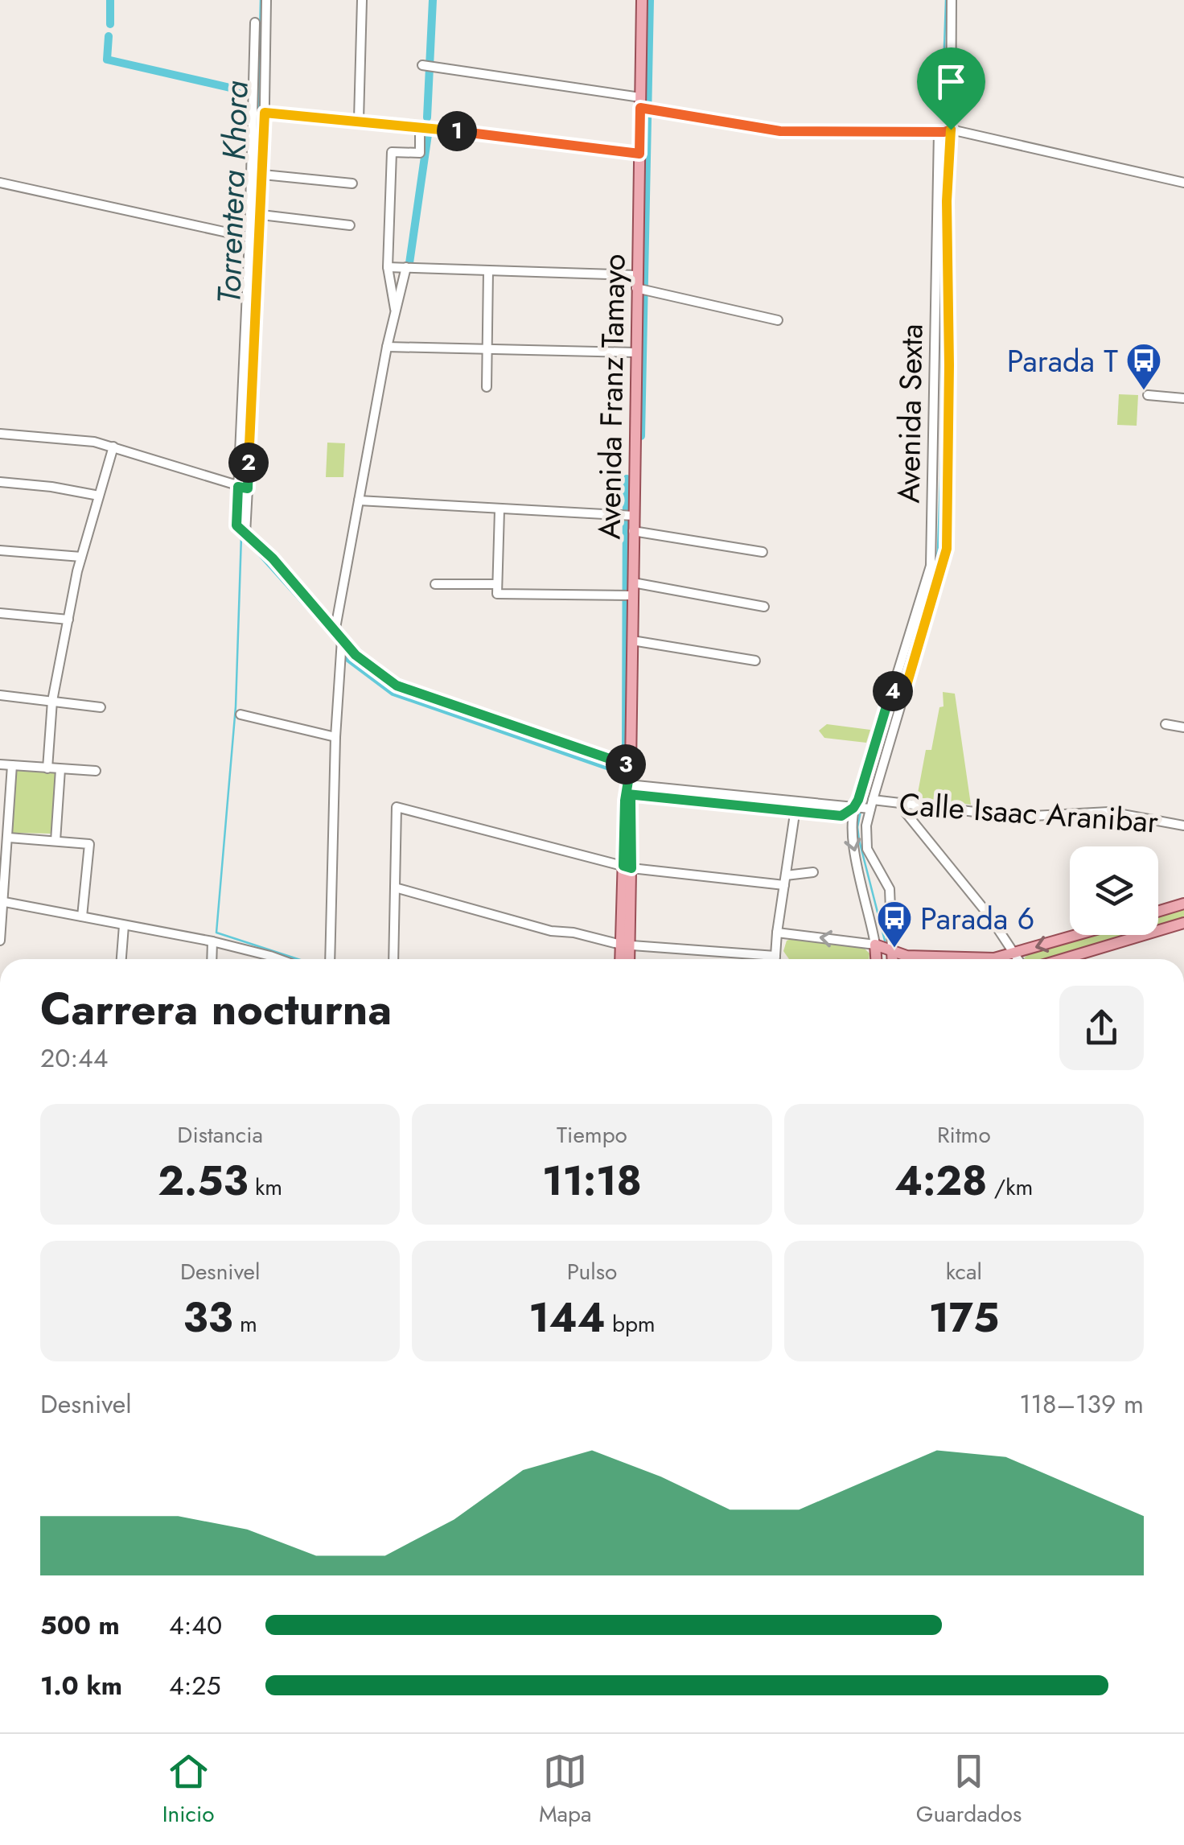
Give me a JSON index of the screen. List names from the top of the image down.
{
  "streets": {
    "main road": ["Avenida Franz Tamayo", "Avenida Sexta"],
    "street": ["Calle Isaac Aranibar"]
  },
  "crossings": [
    ["Avenida Franz Tamayo", "Calle Isaac Aranibar"],
    ["Avenida Sexta", "Calle Isaac Aranibar"]
  ],
  "water": ["Torrentera Khora"],
  "places": {
    "bus stop": ["Parada T", "Parada 6"]
  },
  "page": {
    "pins": [
      "1",
      "2",
      "4",
      "3"
    ],
    "heading": ["Carrera nocturna", "20:44"],
    "stats": [
      ["Distancia", "2.53 km"],
      ["Tiempo", "11:18"],
      ["Ritmo", "4:28 /km"],
      ["Desnivel", "33 m"],
      ["Pulso", "144 bpm"],
      ["kcal", "175"]
    ],
    "chart": ["Desnivel", "118–139 m"],
    "list": [
      {
        "name": "500 m",
        "note": "4:40"
      },
      {
        "name": "1.0 km",
        "note": "4:25"
      }
    ],
    "tabs": ["Inicio", "Mapa", "Guardados"]
  }
}
